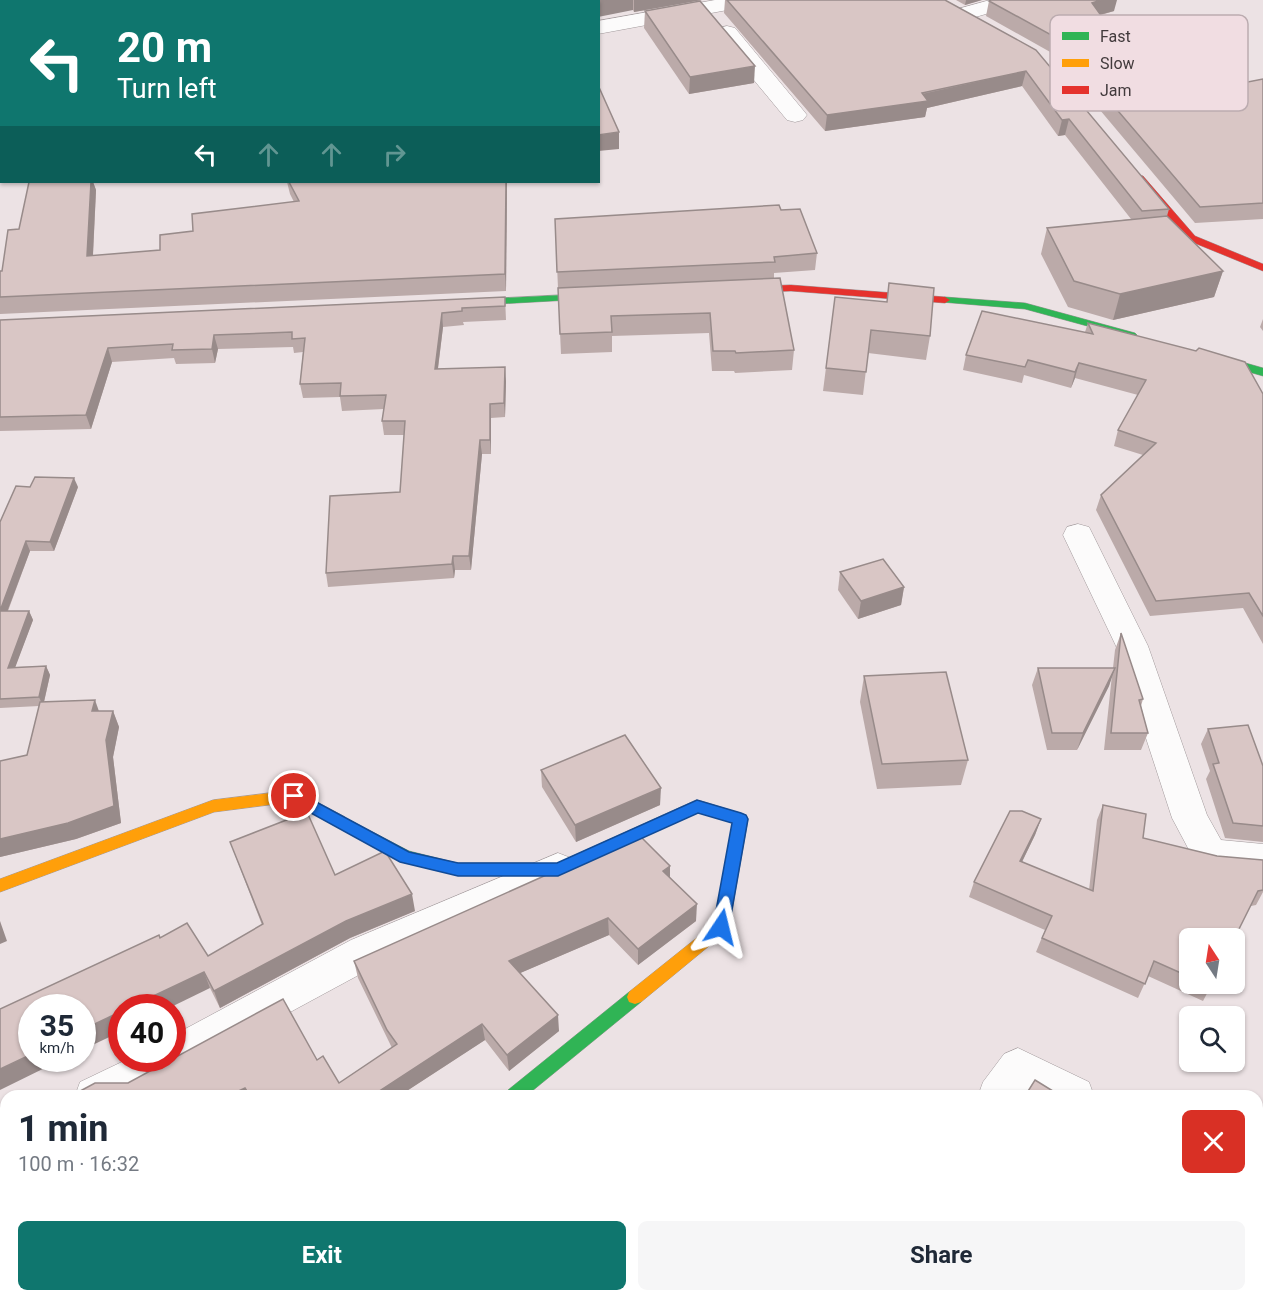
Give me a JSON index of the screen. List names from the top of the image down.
{
  "legend": ["Fast", "Slow", "Jam"],
  "north": "top",
  "page": {
    "turn": ["20 m", "Turn left"],
    "speed": "35 km/h",
    "limit": "40",
    "heading": ["1 min", "100 m · 16:32"],
    "buttons": ["Exit", "Share"]
  }
}
